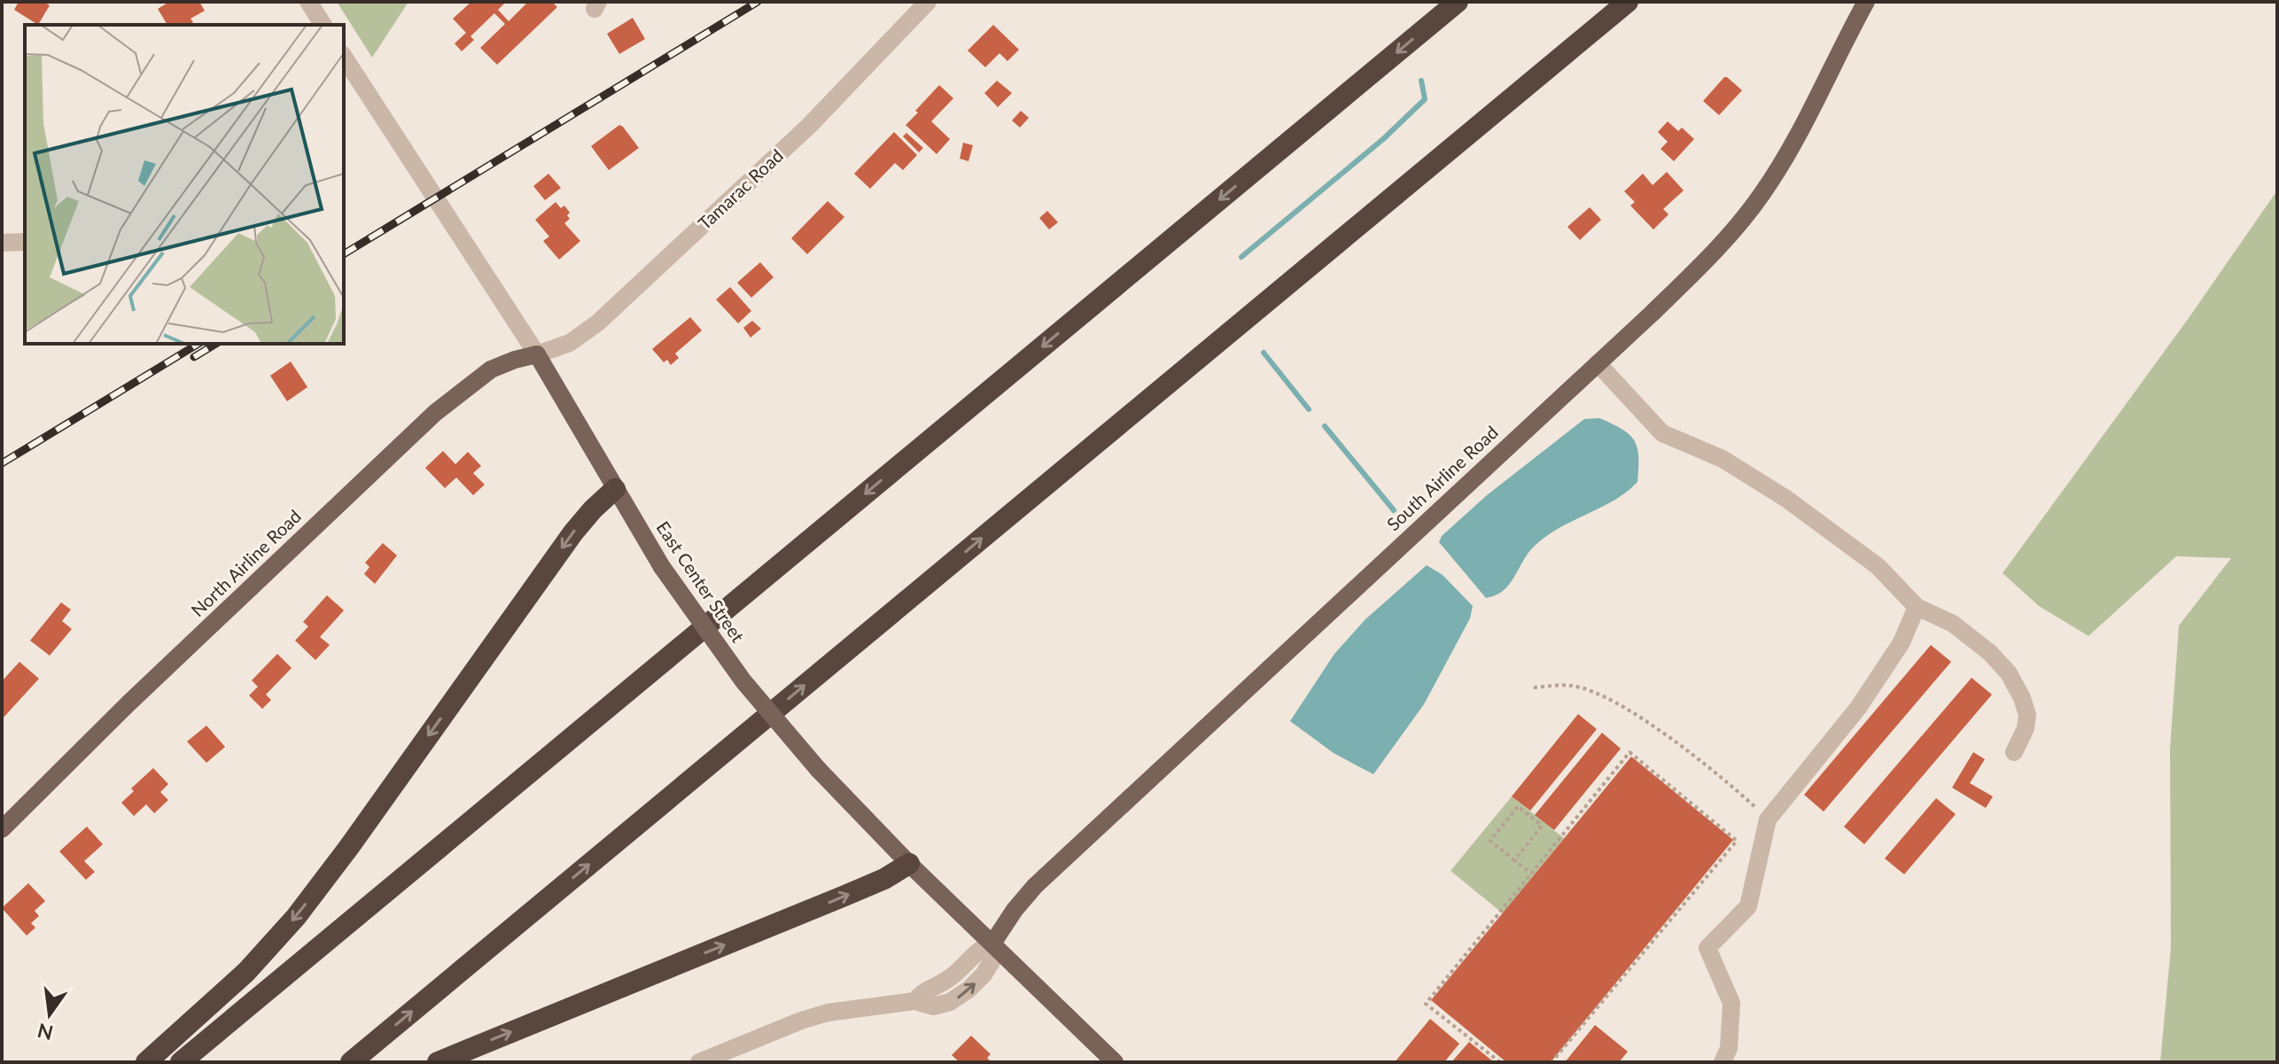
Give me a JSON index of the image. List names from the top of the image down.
{
  "streets": {
    "main road": ["South Airline Road", "North Airline Road", "East Center Street"],
    "street": ["Tamarac Road"]
  },
  "crossings": [
    ["Tamarac Road", "North Airline Road"],
    ["Tamarac Road", "East Center Street"],
    ["South Airline Road", "East Center Street"],
    ["North Airline Road", "East Center Street"]
  ],
  "north": "bottom"
}
